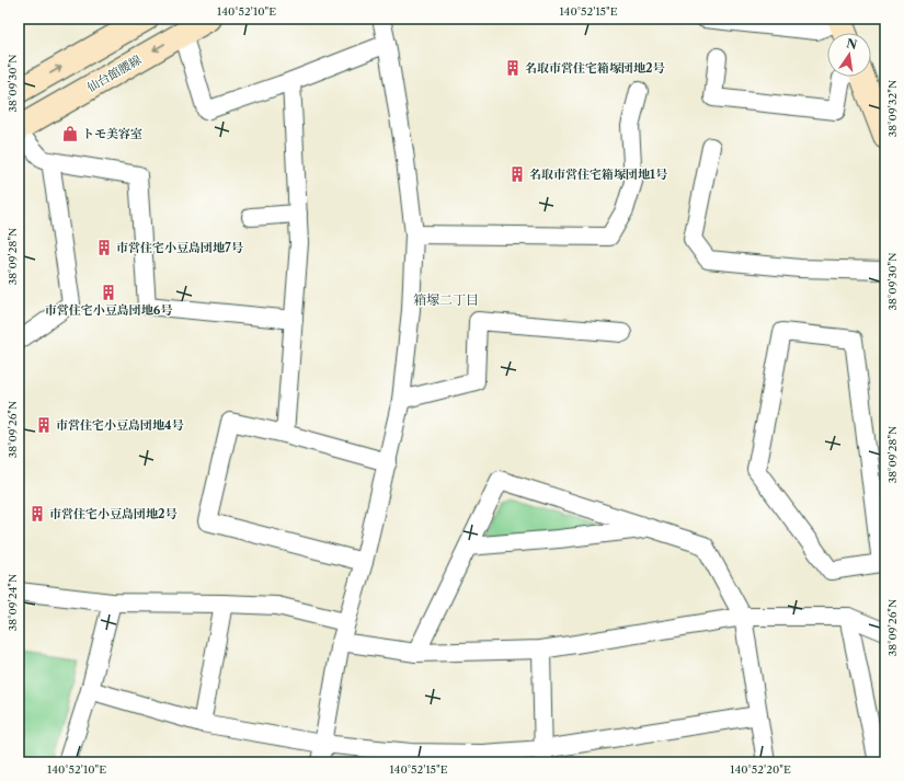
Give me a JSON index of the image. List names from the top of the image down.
{
  "streets": {
    "main road": ["仙台館腰線"]
  },
  "districts": ["箱塚二丁目"],
  "places": {
    "building": [
      "名取市営住宅箱塚団地2号",
      "名取市営住宅箱塚団地1号",
      "市営住宅小豆島団地7号",
      "市営住宅小豆島団地6号",
      "市営住宅小豆島団地4号",
      "市営住宅小豆島団地2号"
    ],
    "shop": ["トモ美容室"]
  },
  "north": "top",
  "coordinates": [
    "140°52'10\"E",
    "140°52'15\"E",
    "38°09'30\"N",
    "38°09'32\"N",
    "38°09'28\"N",
    "38°09'26\"N",
    "38°09'24\"N",
    "140°52'20\"E"
  ]
}
